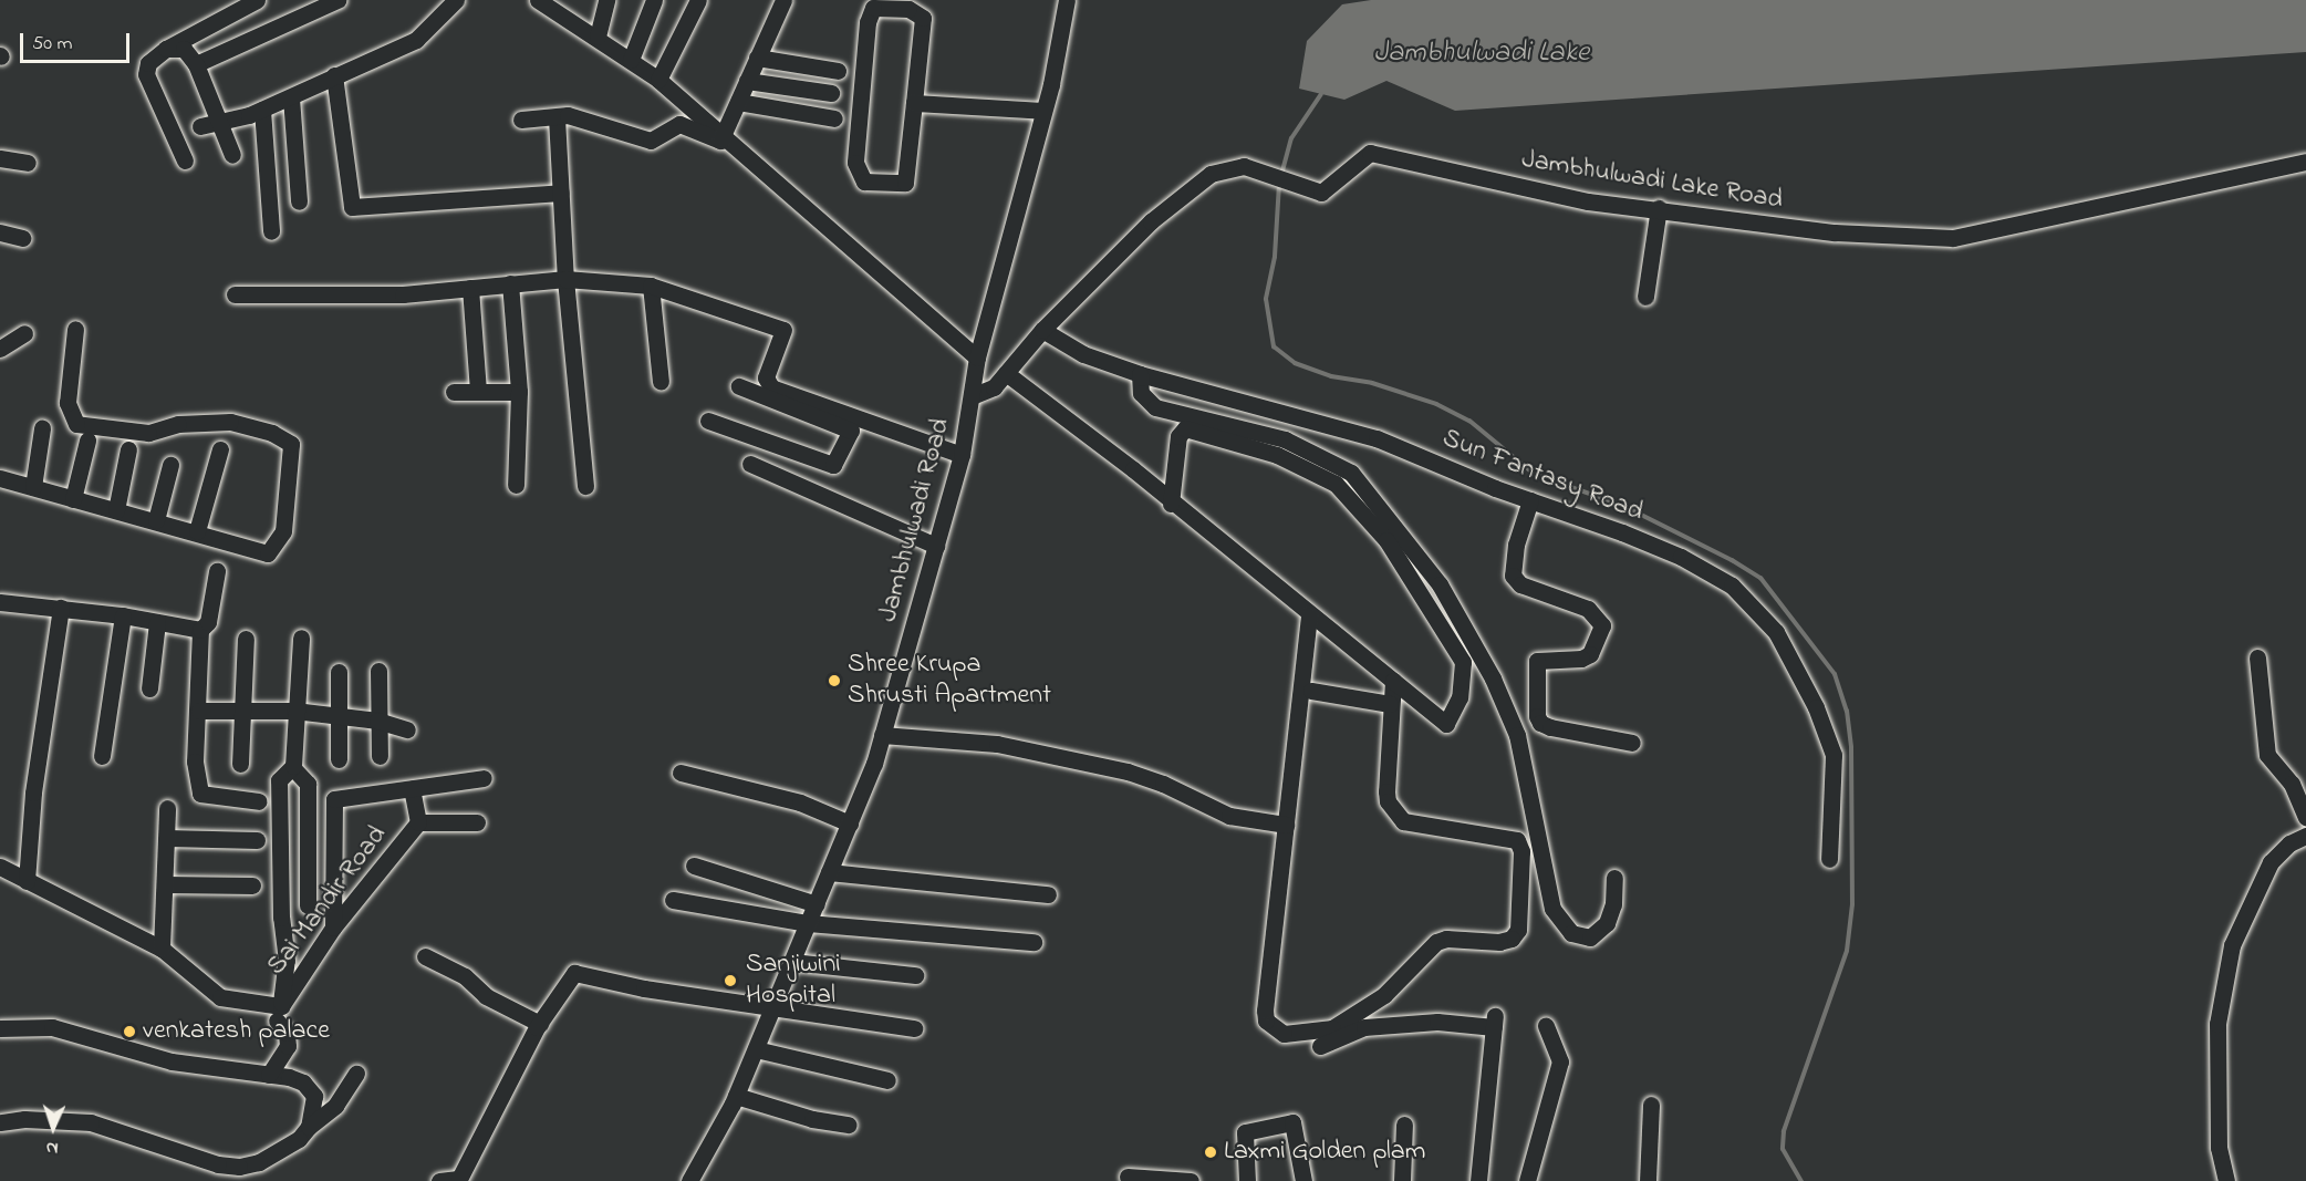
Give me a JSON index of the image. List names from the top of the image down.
{
  "streets": {
    "street": [
      "Jambhulwadi Lake Road",
      "Sun Fantasy Road",
      "Jambhulwadi Road",
      "Sai Mandir Road"
    ]
  },
  "crossings": [
    ["Jambhulwadi Lake Road", "Sun Fantasy Road"],
    ["Jambhulwadi Lake Road", "Jambhulwadi Road"]
  ],
  "water": ["Jambhulwadi Lake"],
  "places": [
    "Shree Krupa Shrusti Apartment",
    "Sanjiwini Hospital",
    "venkatesh palace",
    "Laxmi Golden plam"
  ],
  "scale_bar": "50 m",
  "north": "bottom"
}
